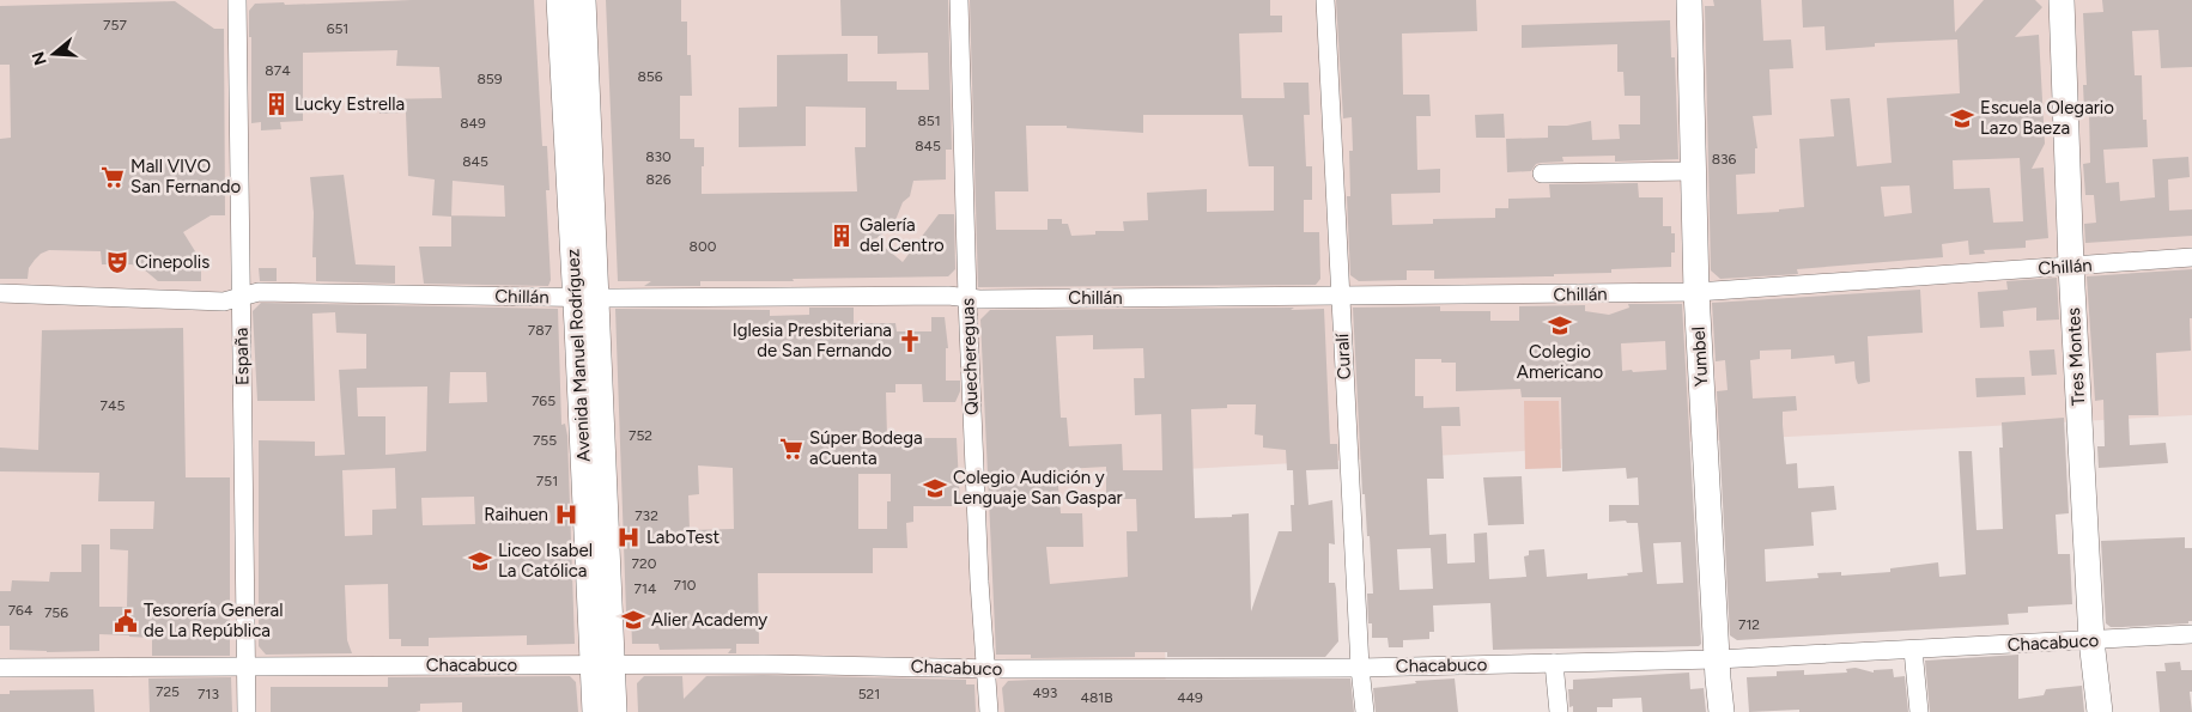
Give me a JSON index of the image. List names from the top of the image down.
{
  "streets": {
    "street": [
      "Chillán",
      "Avenida Manuel Rodríguez",
      "España",
      "Quechereguas",
      "Curalí",
      "Yumbel",
      "Tres Montes",
      "Chacabuco"
    ]
  },
  "crossings": [
    ["Chillán", "Avenida Manuel Rodríguez"],
    ["Chillán", "España"],
    ["Chillán", "Quechereguas"],
    ["Chillán", "Curalí"],
    ["Chillán", "Yumbel"],
    ["Chillán", "Tres Montes"],
    ["Avenida Manuel Rodríguez", "Chacabuco"],
    ["España", "Chacabuco"],
    ["Quechereguas", "Chacabuco"],
    ["Curalí", "Chacabuco"],
    ["Yumbel", "Chacabuco"],
    ["Tres Montes", "Chacabuco"]
  ],
  "places": {
    "building": ["Lucky Estrella", "Galería del Centro"],
    "school or university": [
      "Escuela Olegario Lazo Baeza",
      "Colegio Americano",
      "Colegio Audición y Lenguaje San Gaspar",
      "Liceo Isabel La Católica",
      "Alier Academy"
    ],
    "supermarket": ["Mall VIVO San Fernando", "Súper Bodega aCuenta"],
    "theatre": ["Cinepolis"],
    "church": ["Iglesia Presbiteriana de San Fernando"],
    "hospital": ["Raihuen", "LaboTest"],
    "public building": ["Tesorería General de La República"]
  },
  "house_numbers": [
    "757",
    "651",
    "874",
    "856",
    "859",
    "851",
    "849",
    "845",
    "830",
    "836",
    "845",
    "826",
    "800",
    "787",
    "765",
    "745",
    "752",
    "755",
    "751",
    "732",
    "720",
    "710",
    "714",
    "764",
    "756",
    "712",
    "725",
    "493",
    "713",
    "521",
    "481B",
    "449"
  ],
  "north": "left"
}
